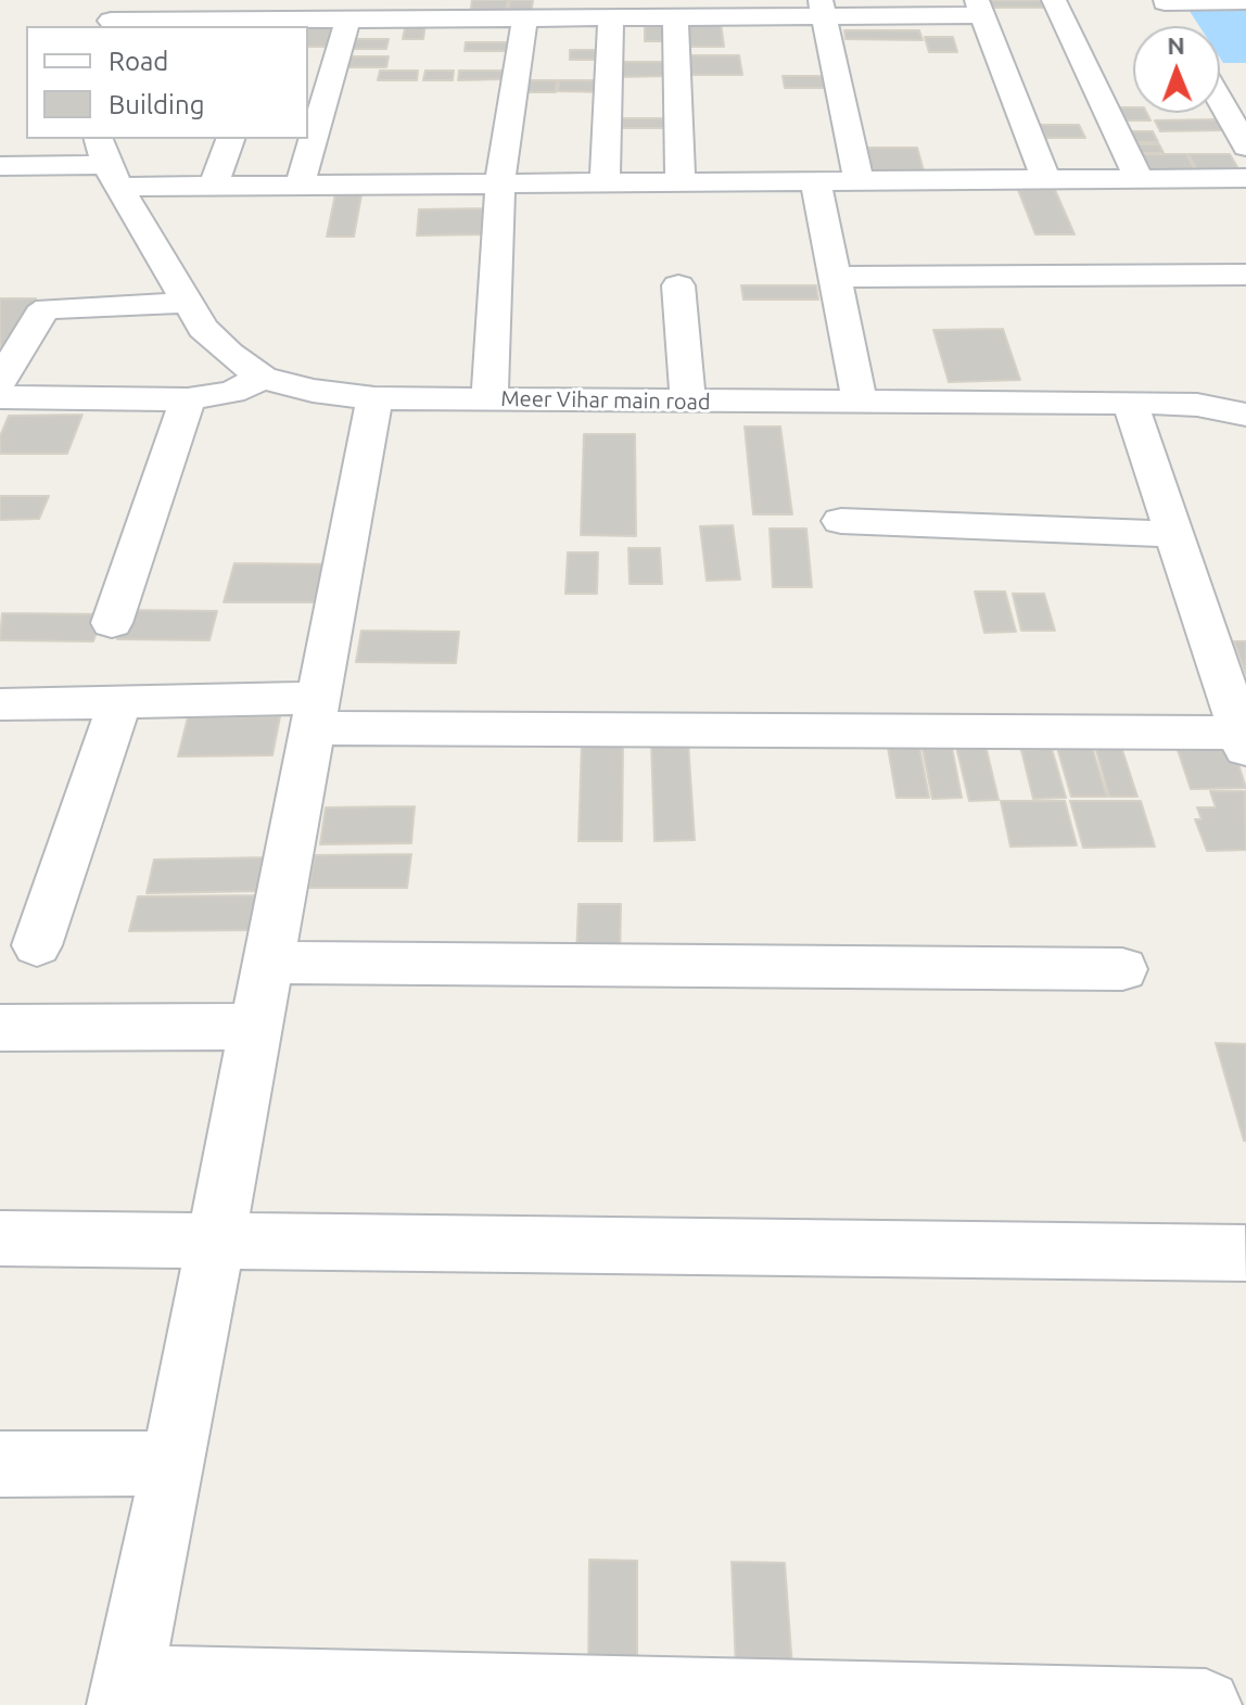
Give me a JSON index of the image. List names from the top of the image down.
{
  "streets": {
    "street": ["Meer Vihar main road"]
  },
  "legend": ["Road", "Building"],
  "north": "top"
}
